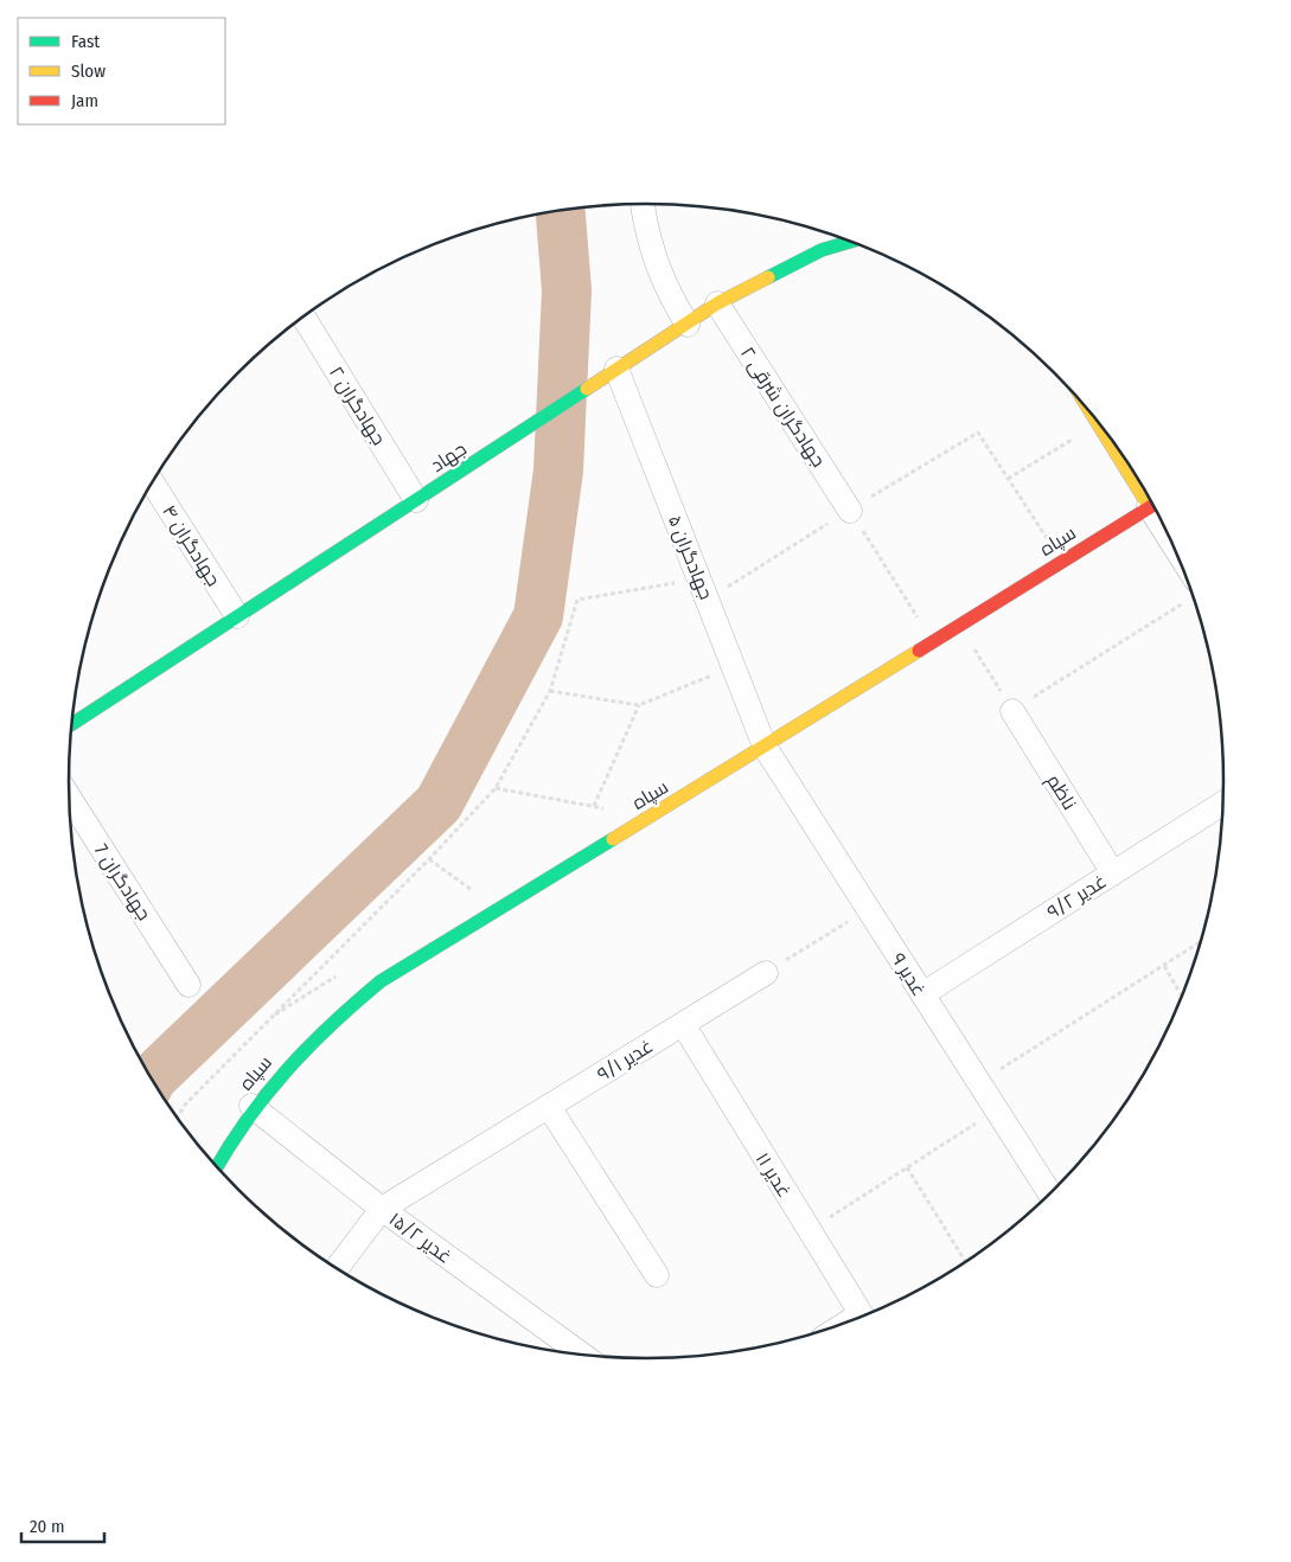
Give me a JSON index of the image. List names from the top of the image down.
{
  "streets": {
    "street": [
      "جهادگران ۲",
      "جهادگران شرقی ۲",
      "جهاد",
      "سپاه",
      "جهادگران ۴",
      "جهادگران ۵",
      "ناظم",
      "جهادگران 7",
      "غدیر ۹/۲",
      "غدیر ۹",
      "غدیر ۹/۱",
      "غدیر ۱۱",
      "غدیر ۱۵/۲"
    ]
  },
  "crossings": [
    ["جهادگران ۲", "جهاد"],
    ["جهادگران شرقی ۲", "جهاد"],
    ["جهاد", "جهادگران ۴"],
    ["جهاد", "جهادگران ۵"],
    ["سپاه", "جهادگران ۵"],
    ["سپاه", "غدیر ۹"],
    ["سپاه", "غدیر ۱۵/۲"],
    ["جهادگران ۵", "غدیر ۹"],
    ["ناظم", "غدیر ۹/۲"],
    ["غدیر ۹/۲", "غدیر ۹"],
    ["غدیر ۹/۱", "غدیر ۱۱"],
    ["غدیر ۹/۱", "غدیر ۱۵/۲"]
  ],
  "legend": ["Fast", "Slow", "Jam"],
  "scale_bar": "20 m"
}
